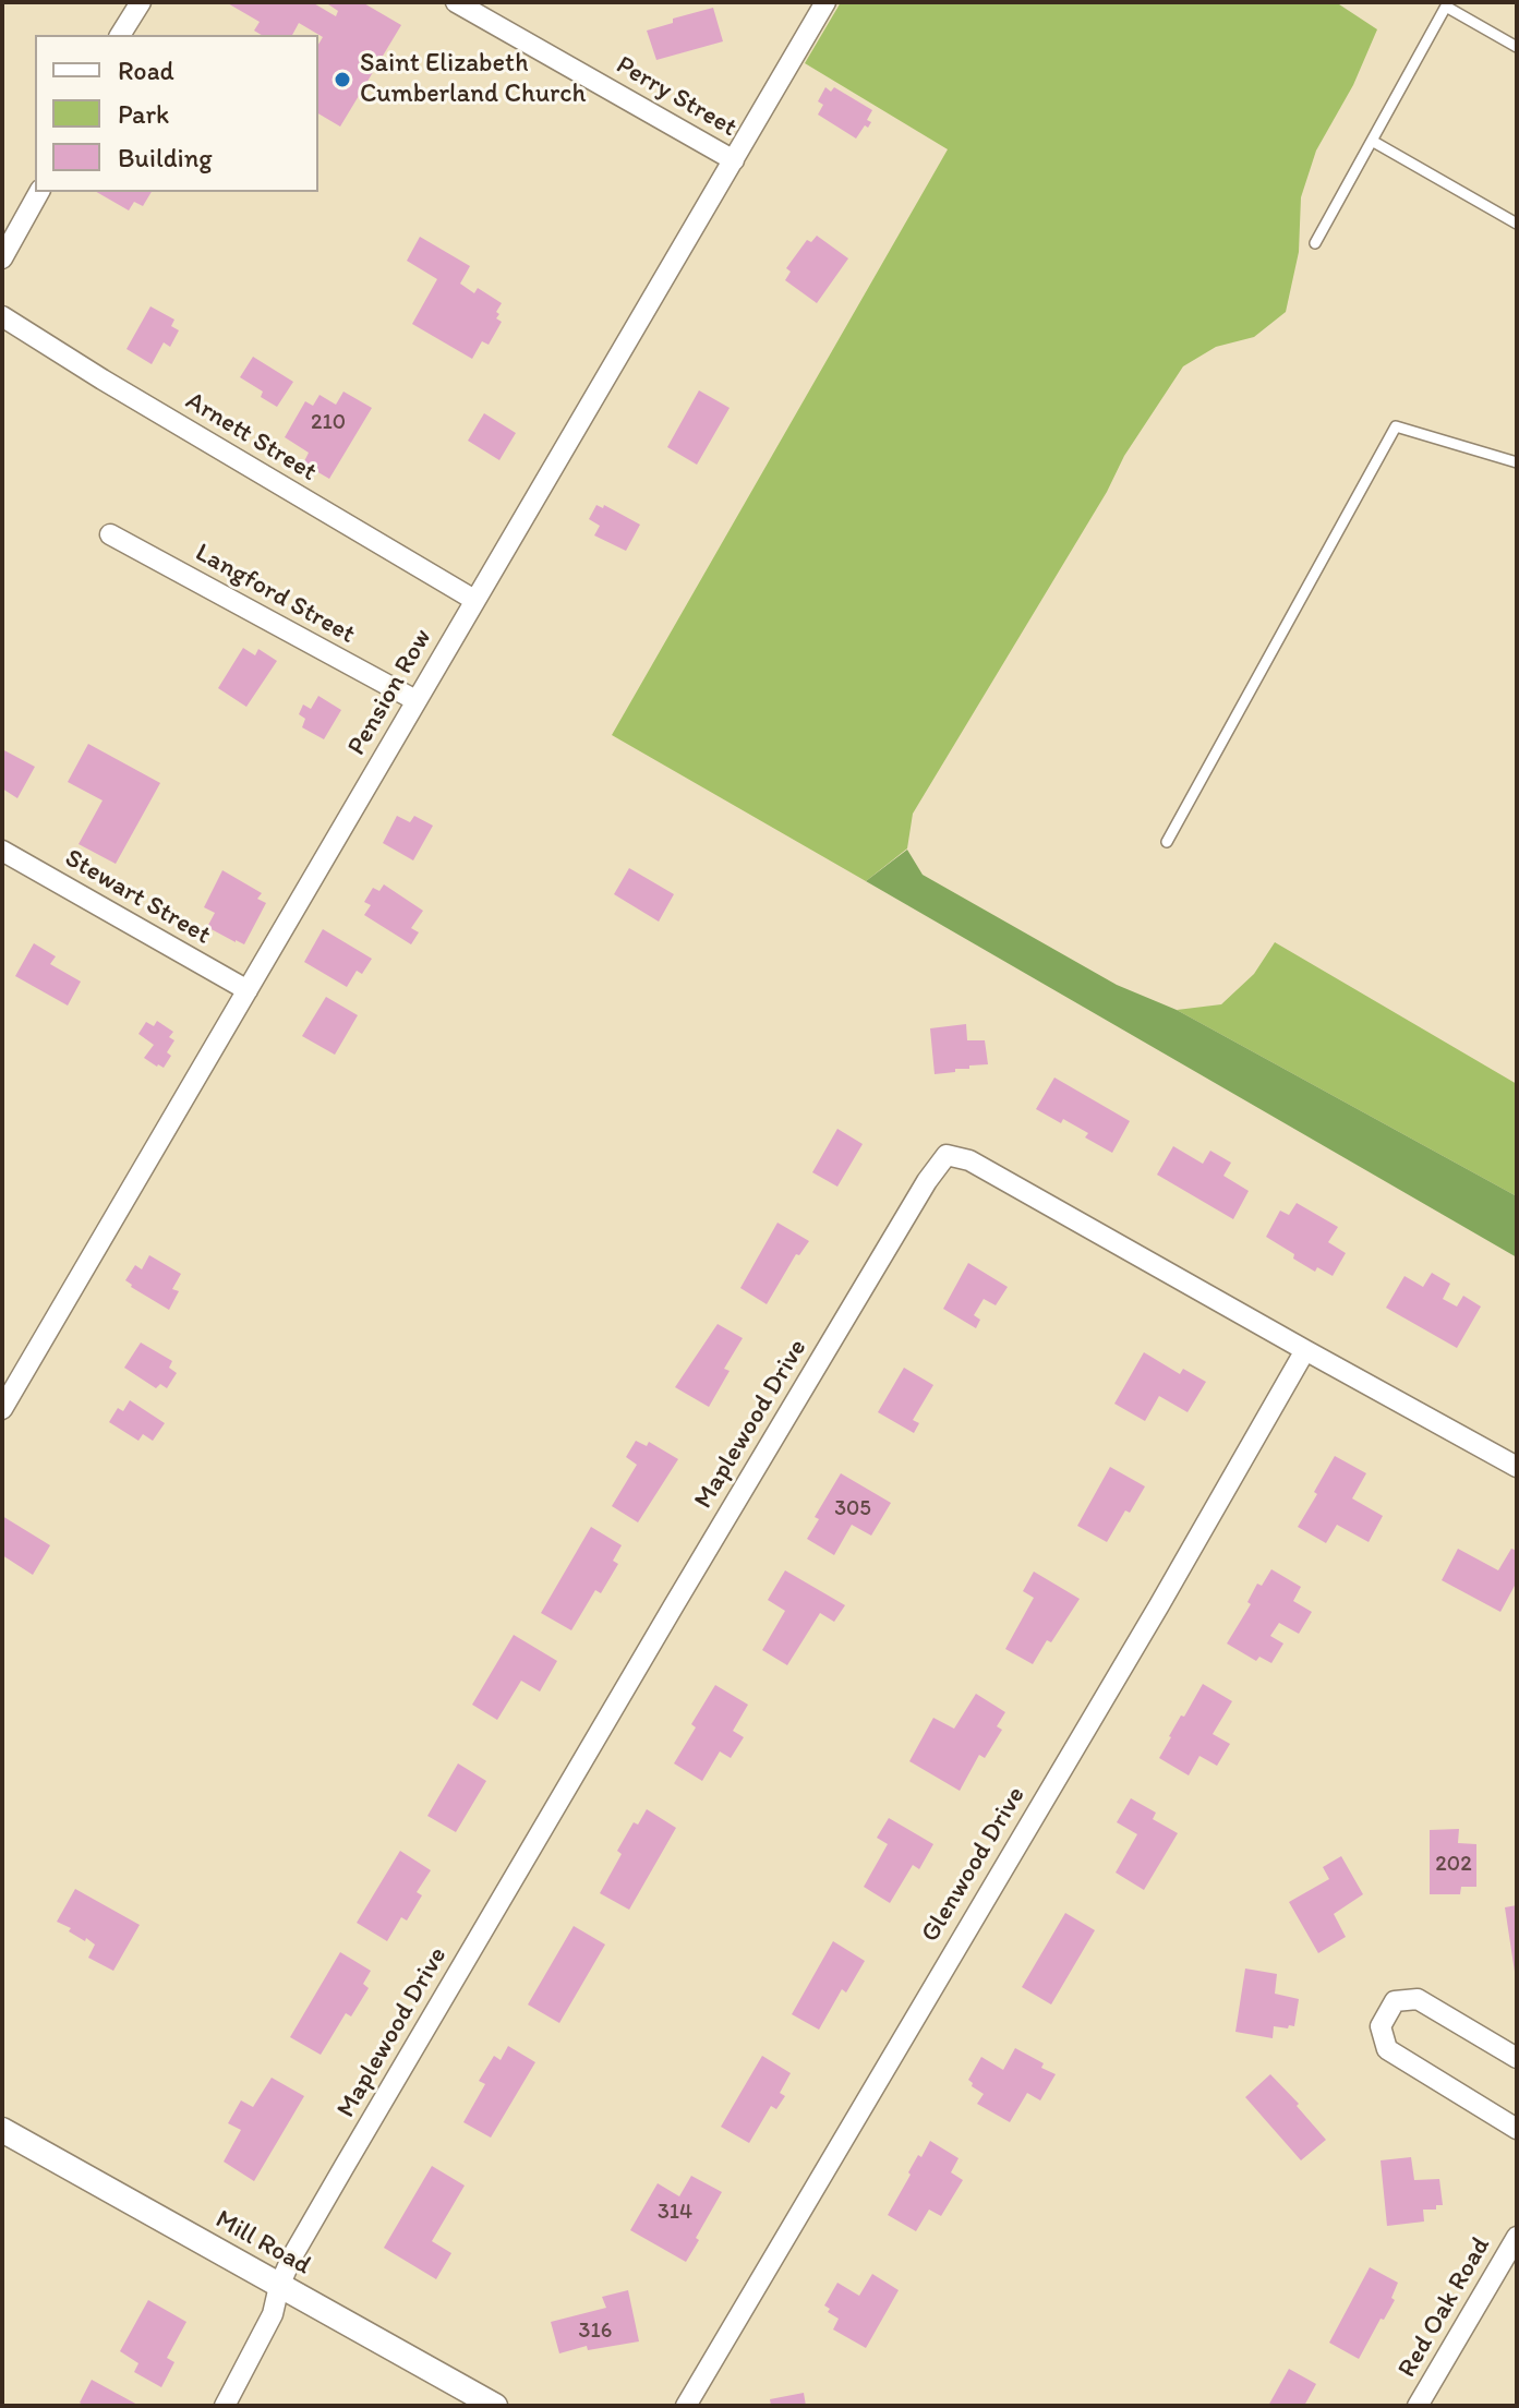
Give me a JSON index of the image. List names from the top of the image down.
{
  "streets": {
    "street": [
      "Perry Street",
      "Arnett Street",
      "Langford Street",
      "Pension Row",
      "Stewart Street",
      "Maplewood Drive",
      "Glenwood Drive",
      "Mill Road",
      "Red Oak Road"
    ]
  },
  "crossings": [
    ["Perry Street", "Pension Row"],
    ["Arnett Street", "Pension Row"],
    ["Langford Street", "Pension Row"],
    ["Pension Row", "Stewart Street"],
    ["Maplewood Drive", "Glenwood Drive"],
    ["Maplewood Drive", "Mill Road"]
  ],
  "places": ["Saint Elizabeth Cumberland Church"],
  "house_numbers": [
    "210",
    "305",
    "202",
    "314",
    "316"
  ],
  "legend": ["Road", "Park", "Building"]
}
